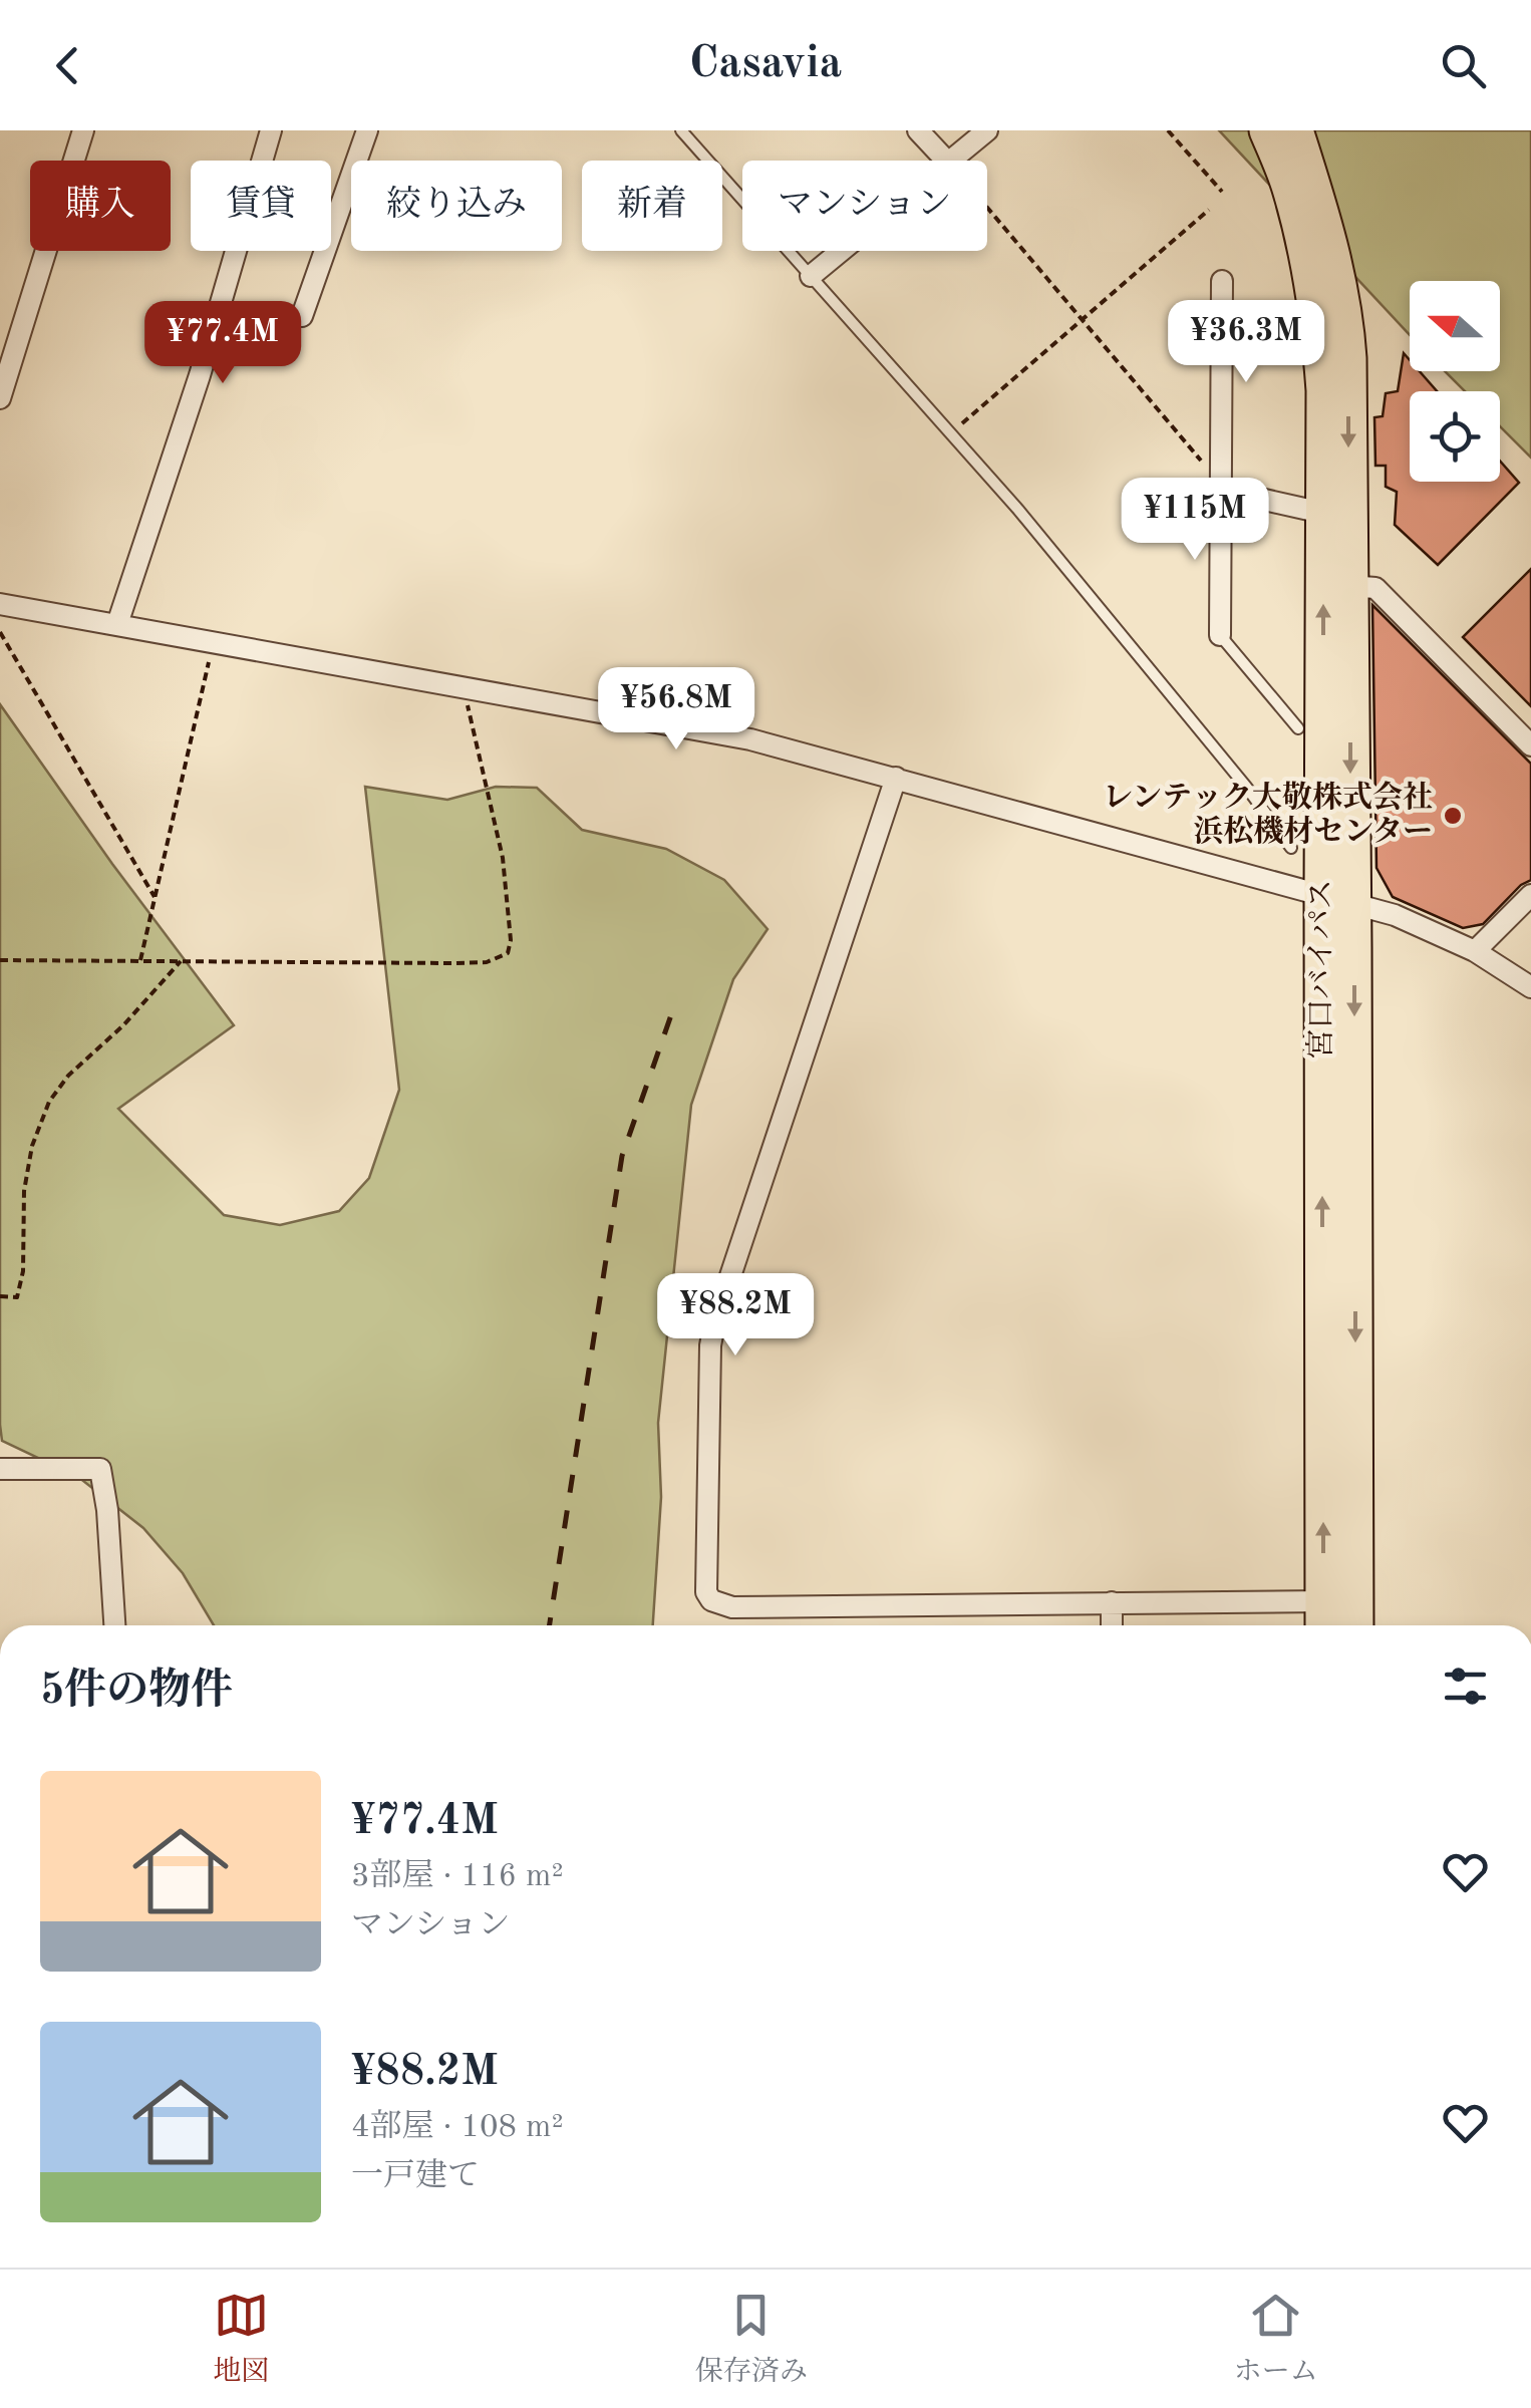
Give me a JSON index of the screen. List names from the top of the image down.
{
  "streets": {
    "highway": ["宮口バイパス"]
  },
  "places": ["レンテック大敬株式会社 浜松機材センター"],
  "north": "left",
  "page": {
    "header": "Casavia",
    "chip": [
      "購入",
      "賃貸",
      "絞り込み",
      "新着",
      "マンション"
    ],
    "price": [
      "¥36.3M",
      "¥77.4M",
      "¥115M",
      "¥56.8M",
      "¥88.2M"
    ],
    "heading": "5件の物件",
    "list": [
      {
        "name": "¥77.4M",
        "note": "3部屋 · 116 m² · マンション"
      },
      {
        "name": "¥88.2M",
        "note": "4部屋 · 108 m² · 一戸建て"
      }
    ],
    "tabs": ["地図", "保存済み", "ホーム"]
  }
}
